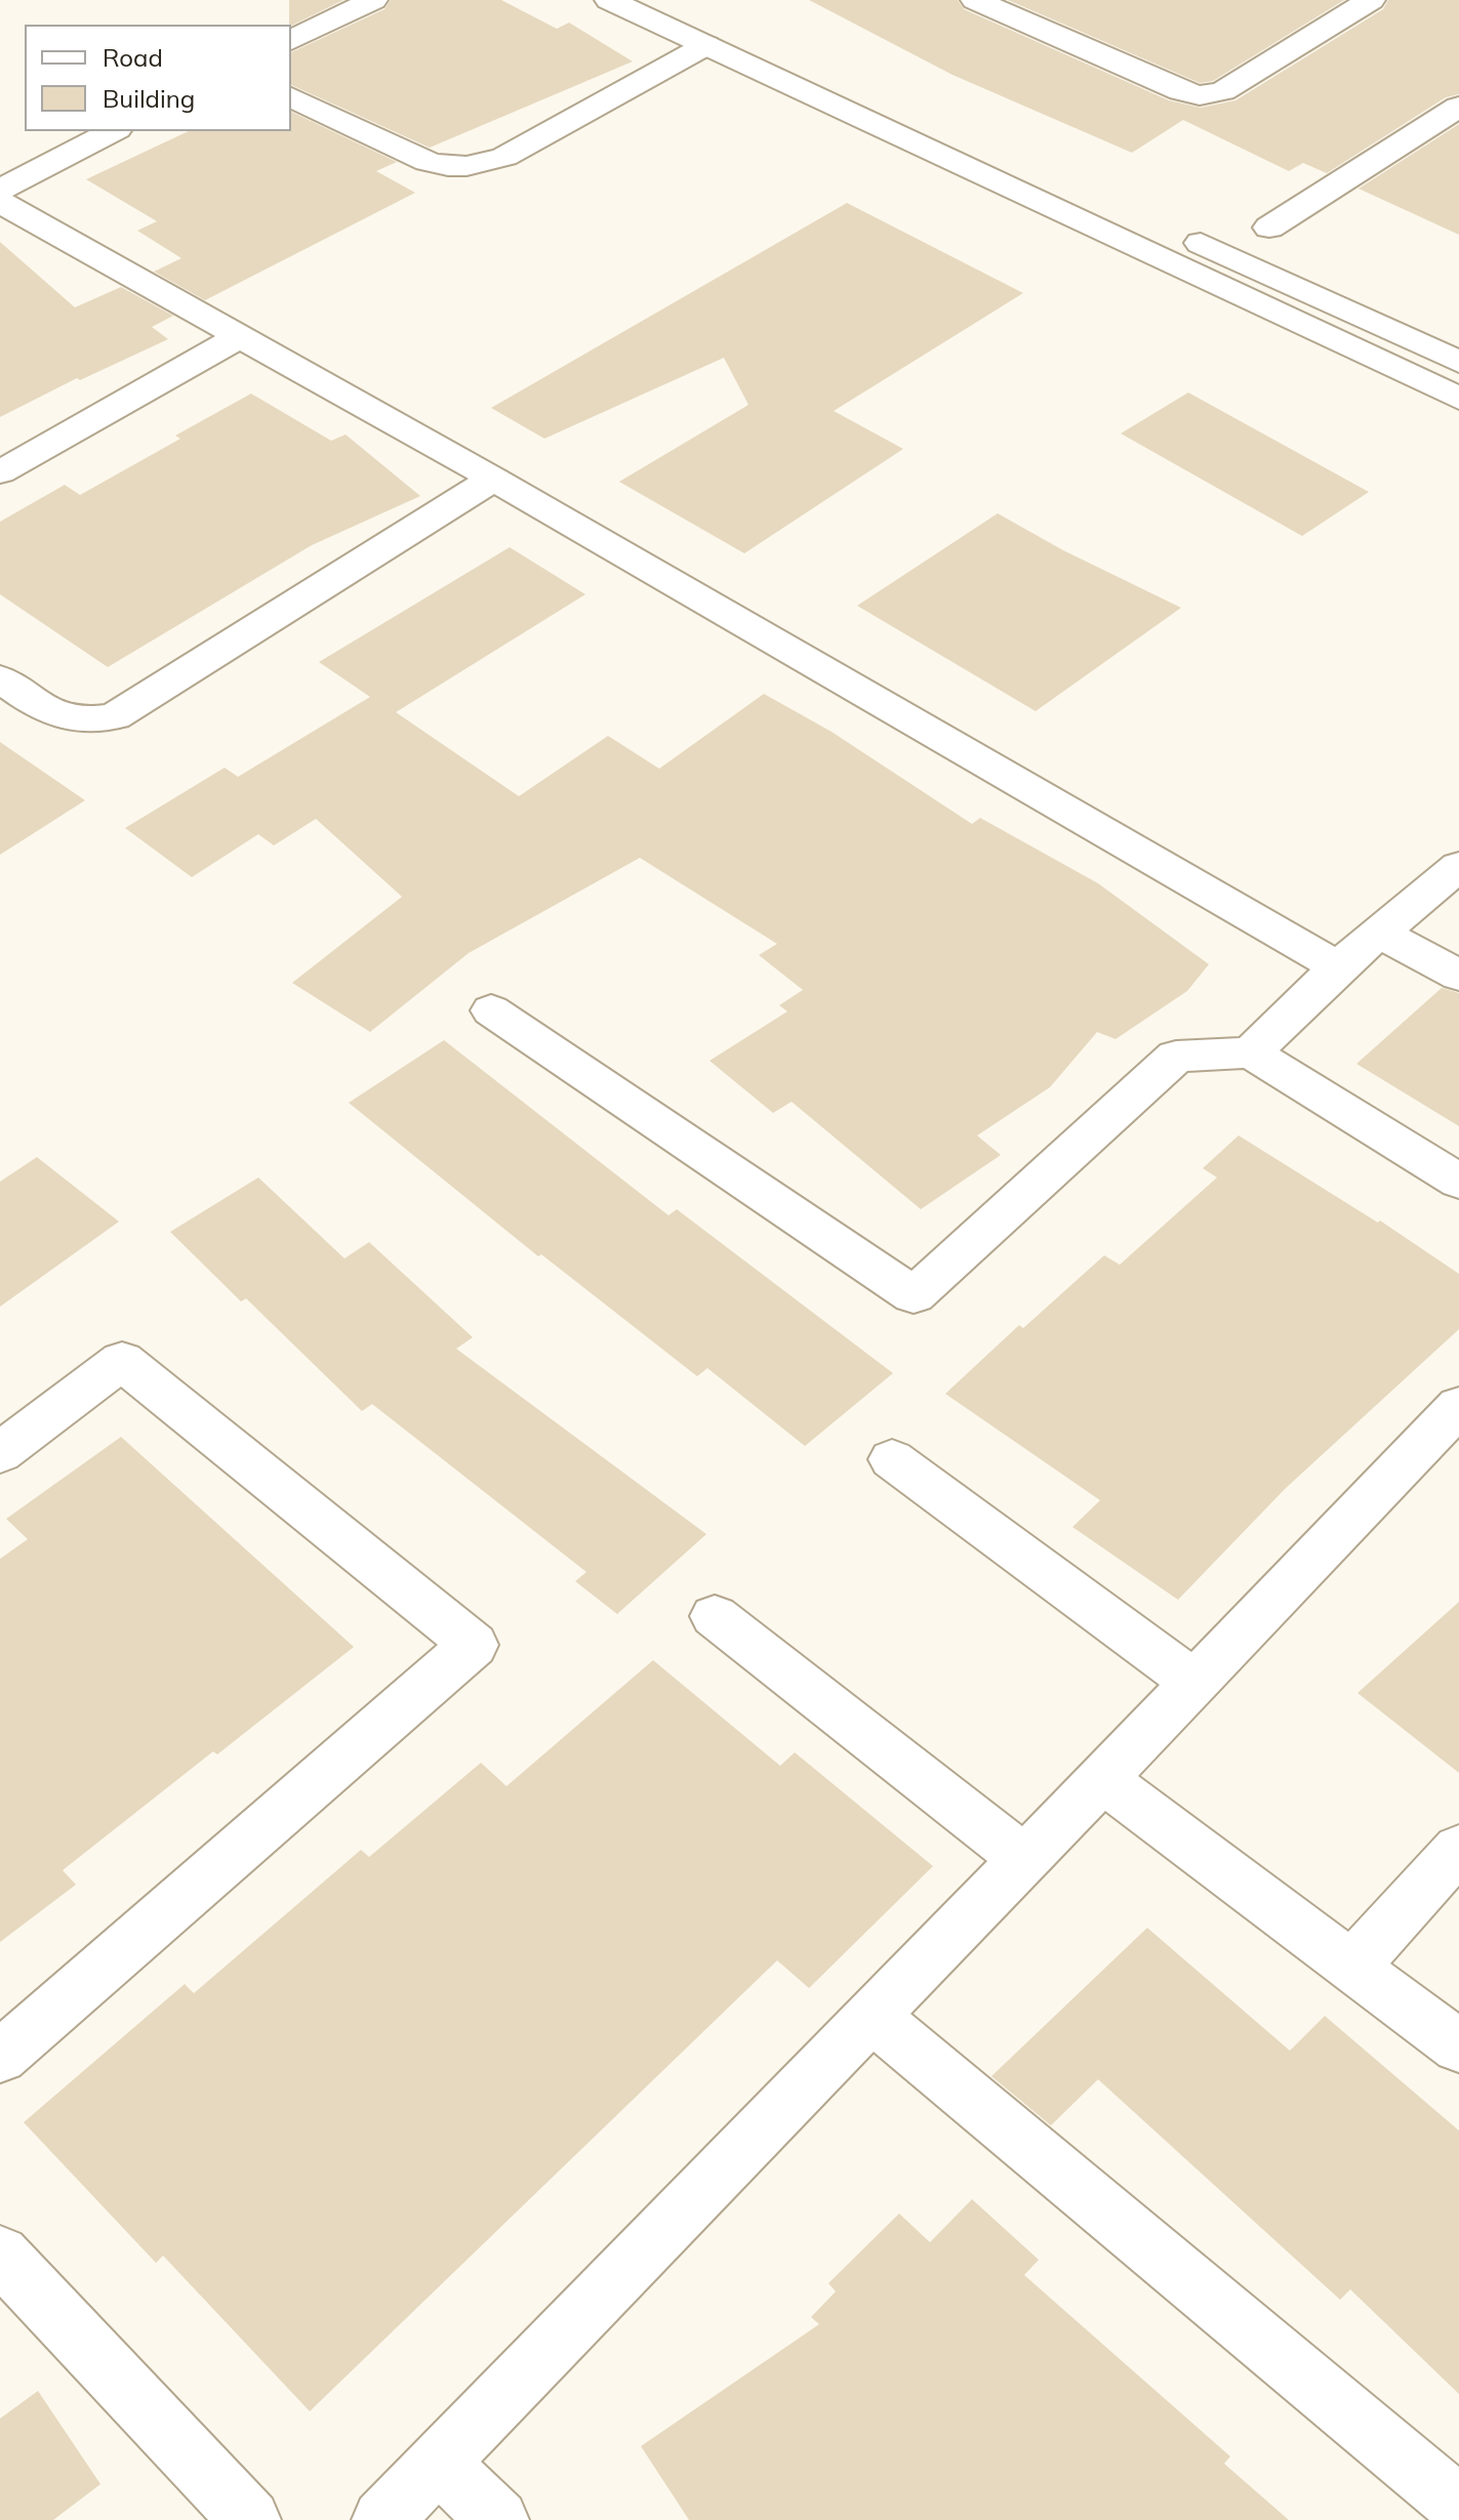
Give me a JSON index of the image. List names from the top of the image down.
{
  "legend": ["Road", "Building"]
}
